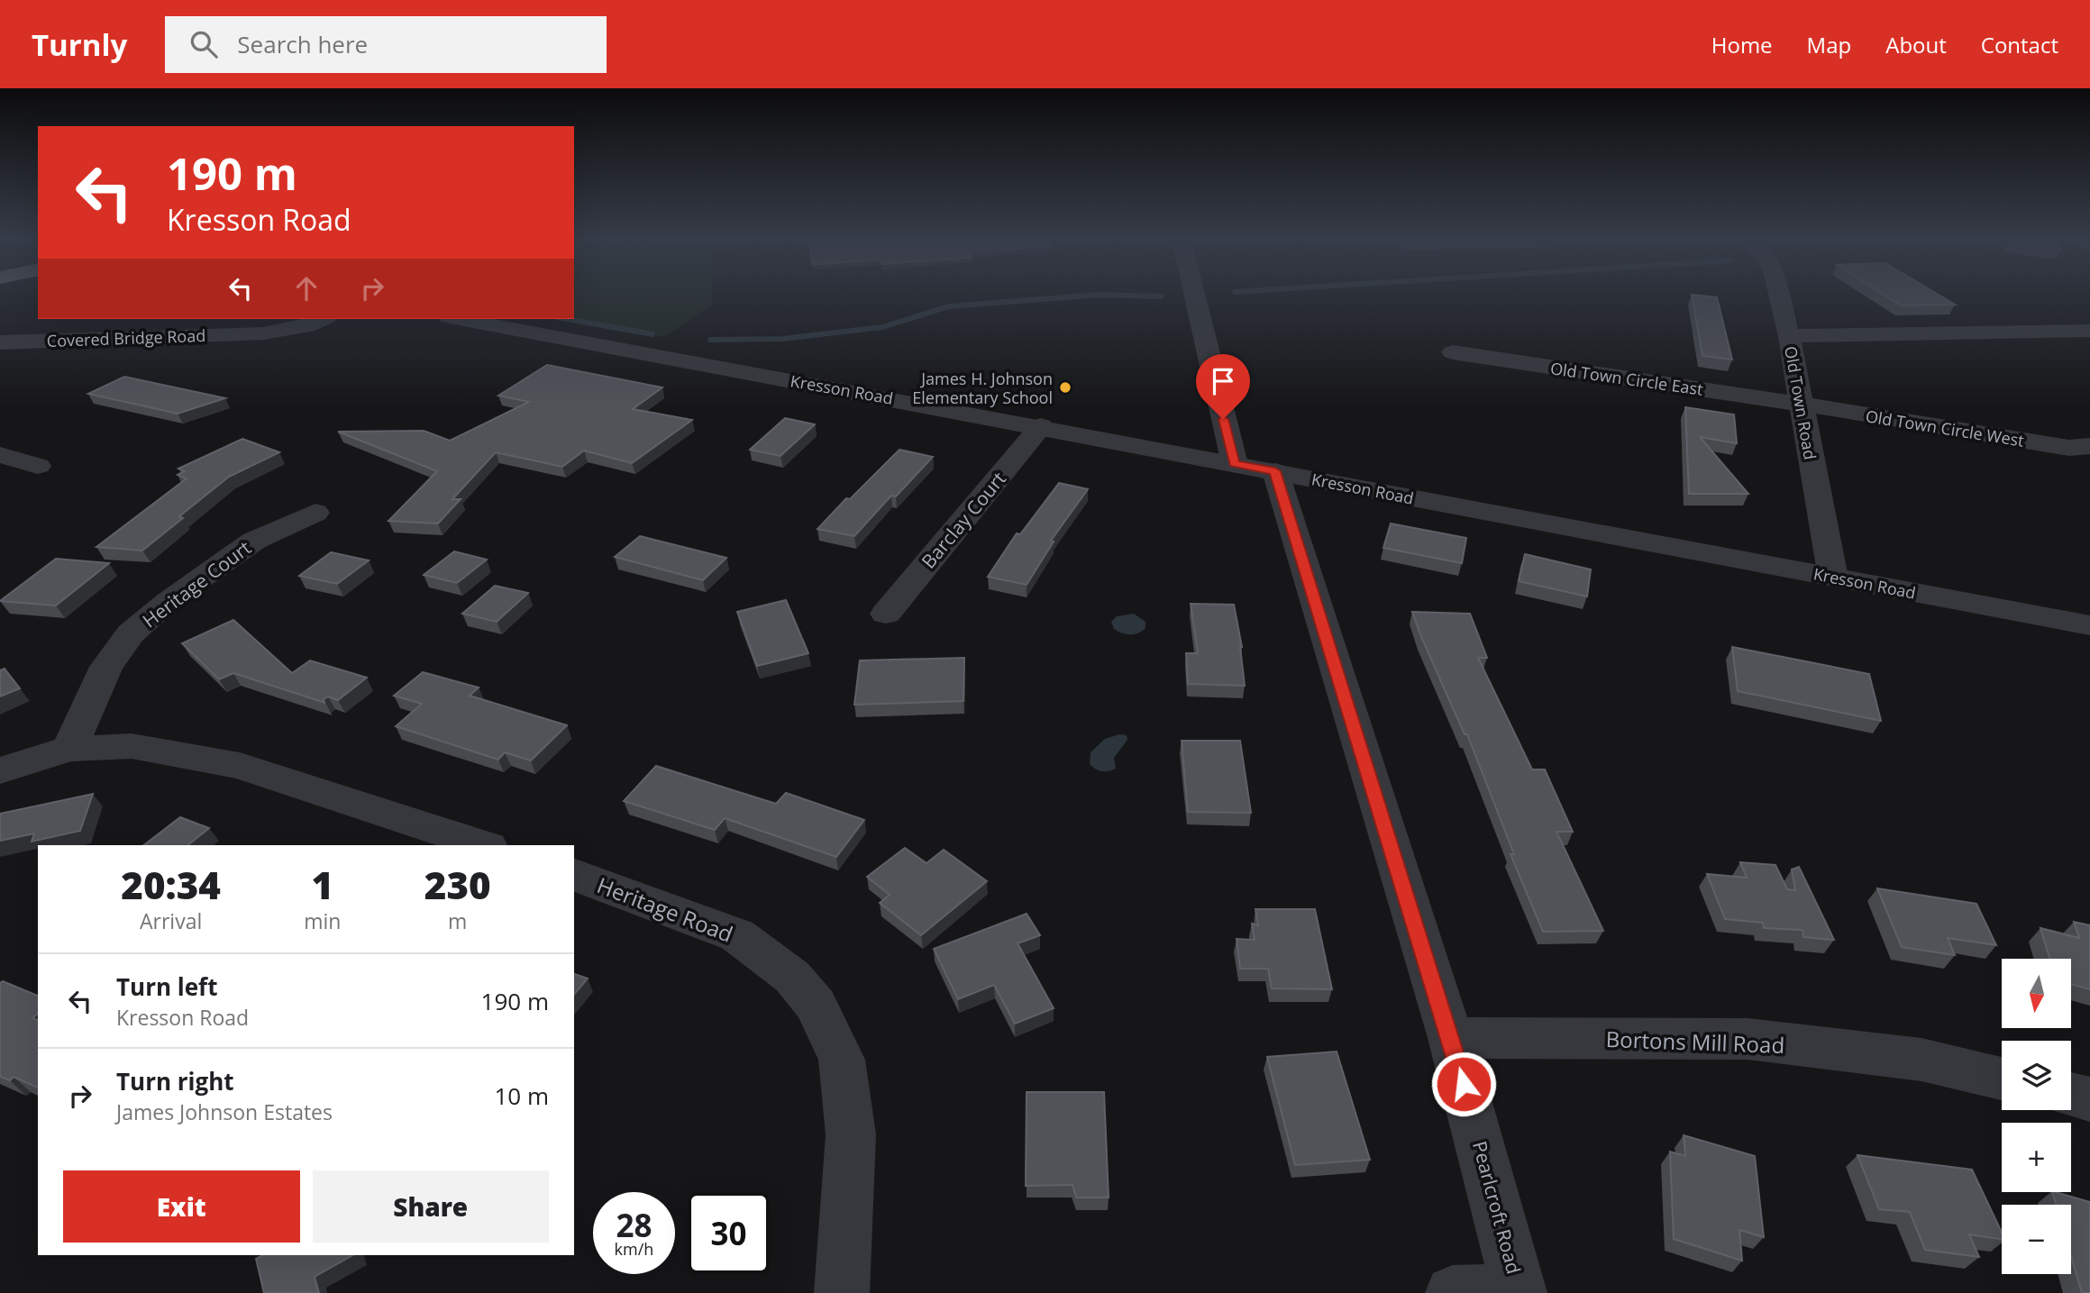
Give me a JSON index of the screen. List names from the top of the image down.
{
  "streets": {
    "street": [
      "Covered Bridge Road",
      "Old Town Circle East",
      "Kresson Road",
      "Old Town Road",
      "Old Town Circle West",
      "Barclay Court",
      "Heritage Court",
      "Heritage Road",
      "Bortons Mill Road",
      "Pearlcroft Road"
    ]
  },
  "crossings": [
    ["Old Town Circle East", "Old Town Road"],
    ["Old Town Circle East", "Old Town Circle West"],
    ["Kresson Road", "Old Town Road"],
    ["Kresson Road", "Barclay Court"],
    ["Kresson Road", "Pearlcroft Road"],
    ["Old Town Road", "Old Town Circle West"],
    ["Bortons Mill Road", "Pearlcroft Road"]
  ],
  "places": ["James H. Johnson Elementary School"],
  "north": "bottom",
  "page": {
    "header": "Turnly",
    "search": "Search here",
    "nav": [
      "Home",
      "Map",
      "About",
      "Contact"
    ],
    "turn": ["190 m", "Kresson Road"],
    "eta": [
      "20:34",
      "Arrival",
      "1",
      "min",
      "230",
      "m"
    ],
    "list": [
      {
        "name": "Turn left",
        "note": "Kresson Road",
        "value": "190 m"
      },
      {
        "name": "Turn right",
        "note": "James Johnson Estates",
        "value": "10 m"
      }
    ],
    "map_buttons": ["+", "−"],
    "buttons": ["Exit", "Share"],
    "speed": "28 km/h",
    "limit": "30"
  }
}
